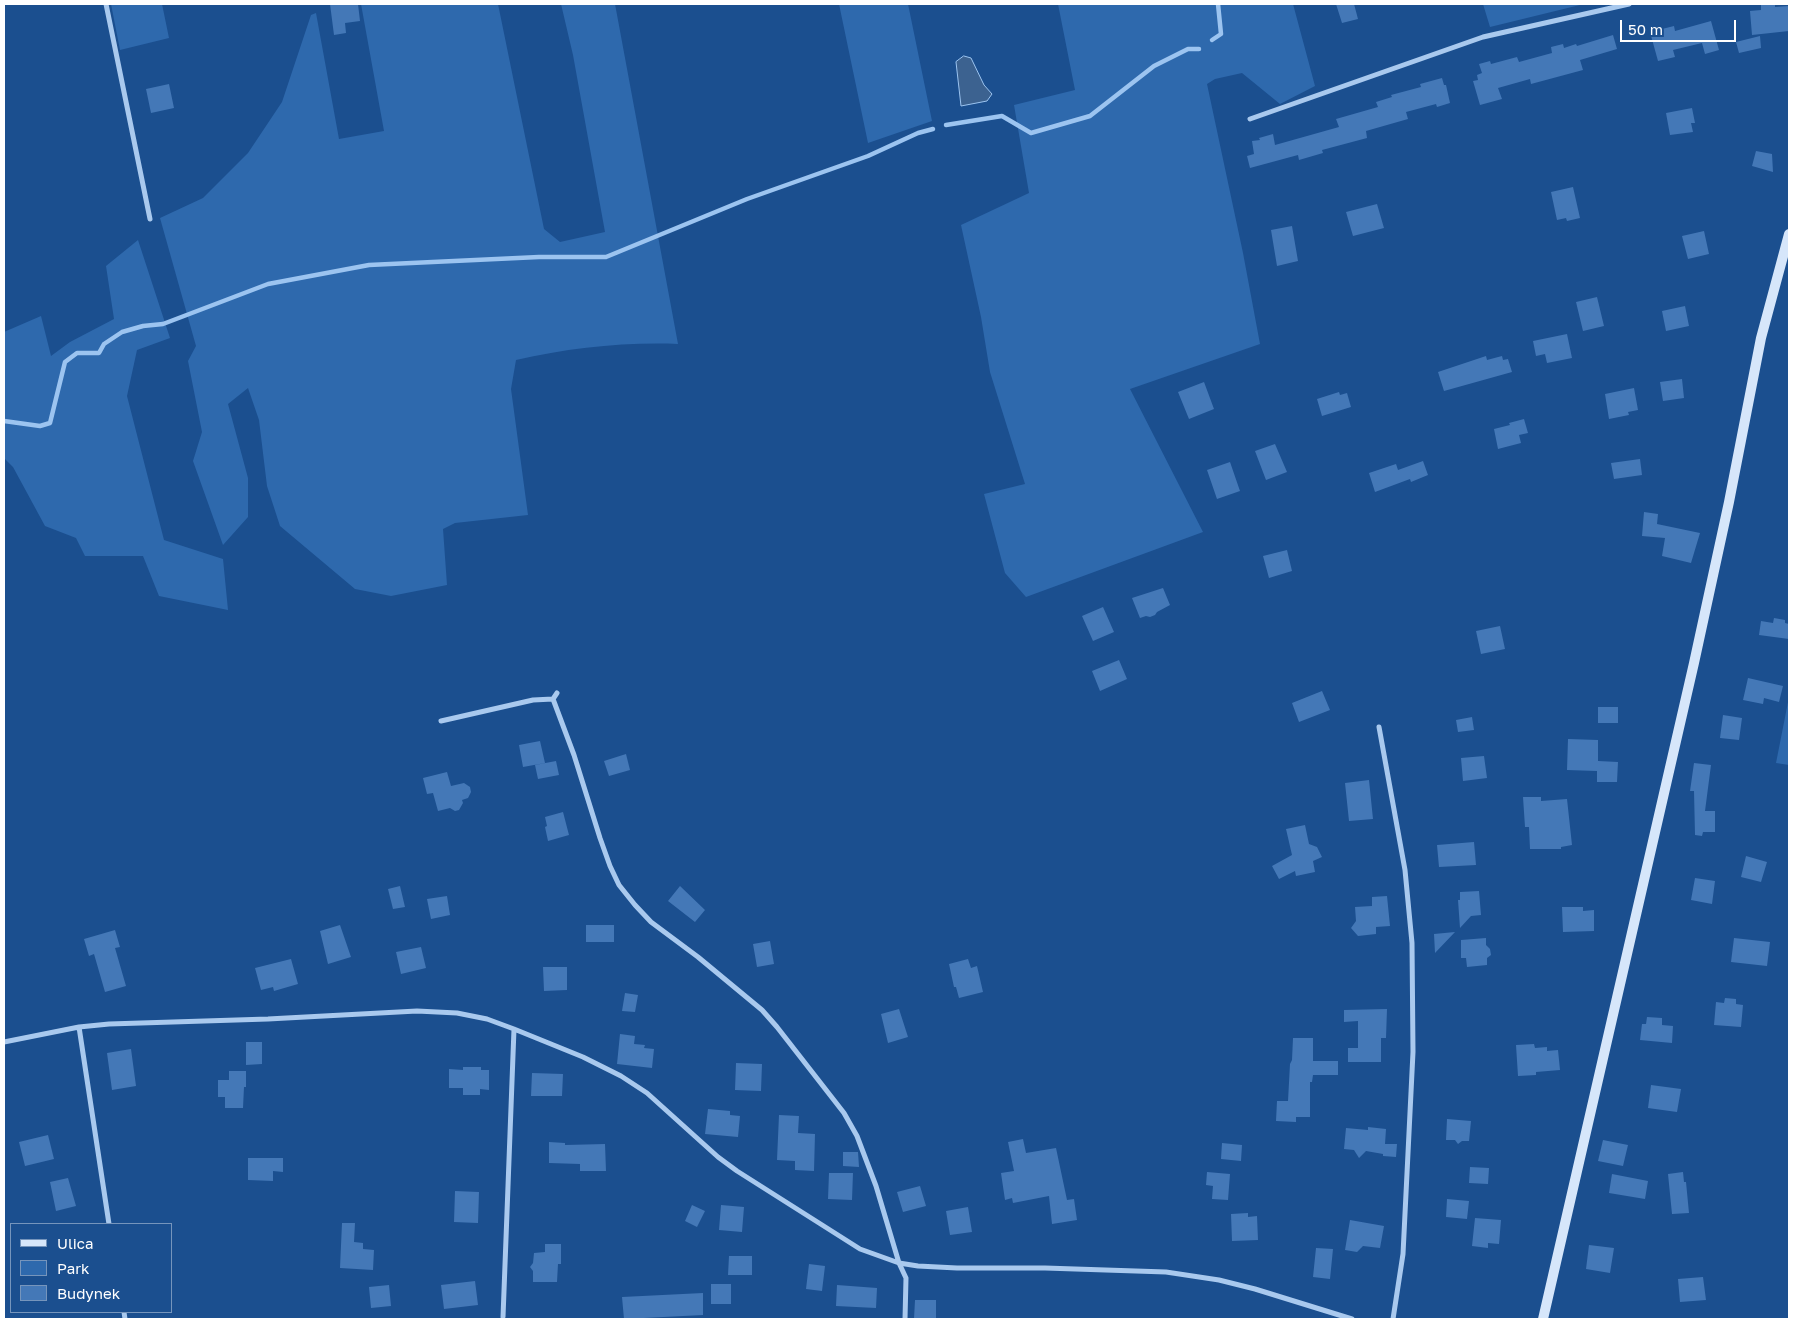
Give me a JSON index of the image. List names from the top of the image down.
{
  "legend": ["Ulica", "Park", "Budynek"],
  "scale_bar": "50 m"
}
